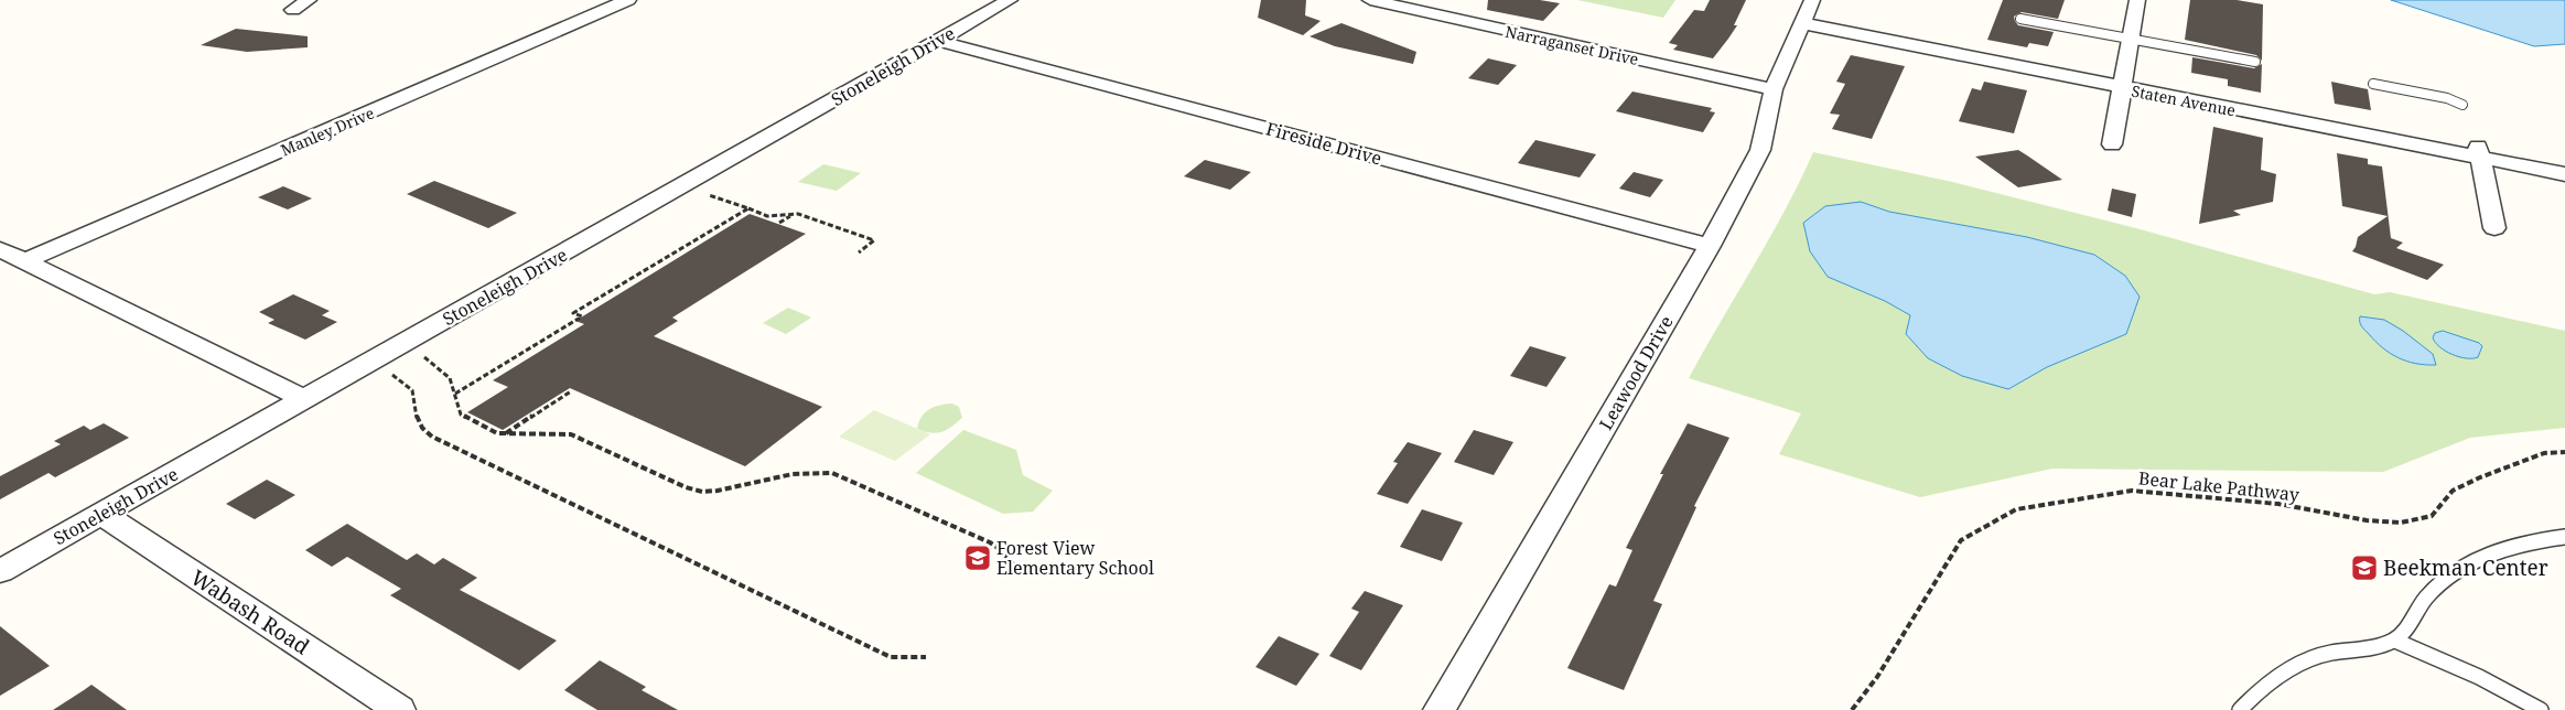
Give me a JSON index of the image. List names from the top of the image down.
{
  "streets": {
    "street": [
      "Narraganset Drive",
      "Stoneleigh Drive",
      "Staten Avenue",
      "Manley Drive",
      "Fireside Drive",
      "Leawood Drive",
      "Wabash Road"
    ],
    "path": ["Bear Lake Pathway"]
  },
  "crossings": [
    ["Narraganset Drive", "Leawood Drive"],
    ["Stoneleigh Drive", "Fireside Drive"],
    ["Stoneleigh Drive", "Wabash Road"],
    ["Staten Avenue", "Leawood Drive"],
    ["Fireside Drive", "Leawood Drive"]
  ],
  "places": {
    "school or university": ["Forest View Elementary School", "Beekman Center"]
  }
}
